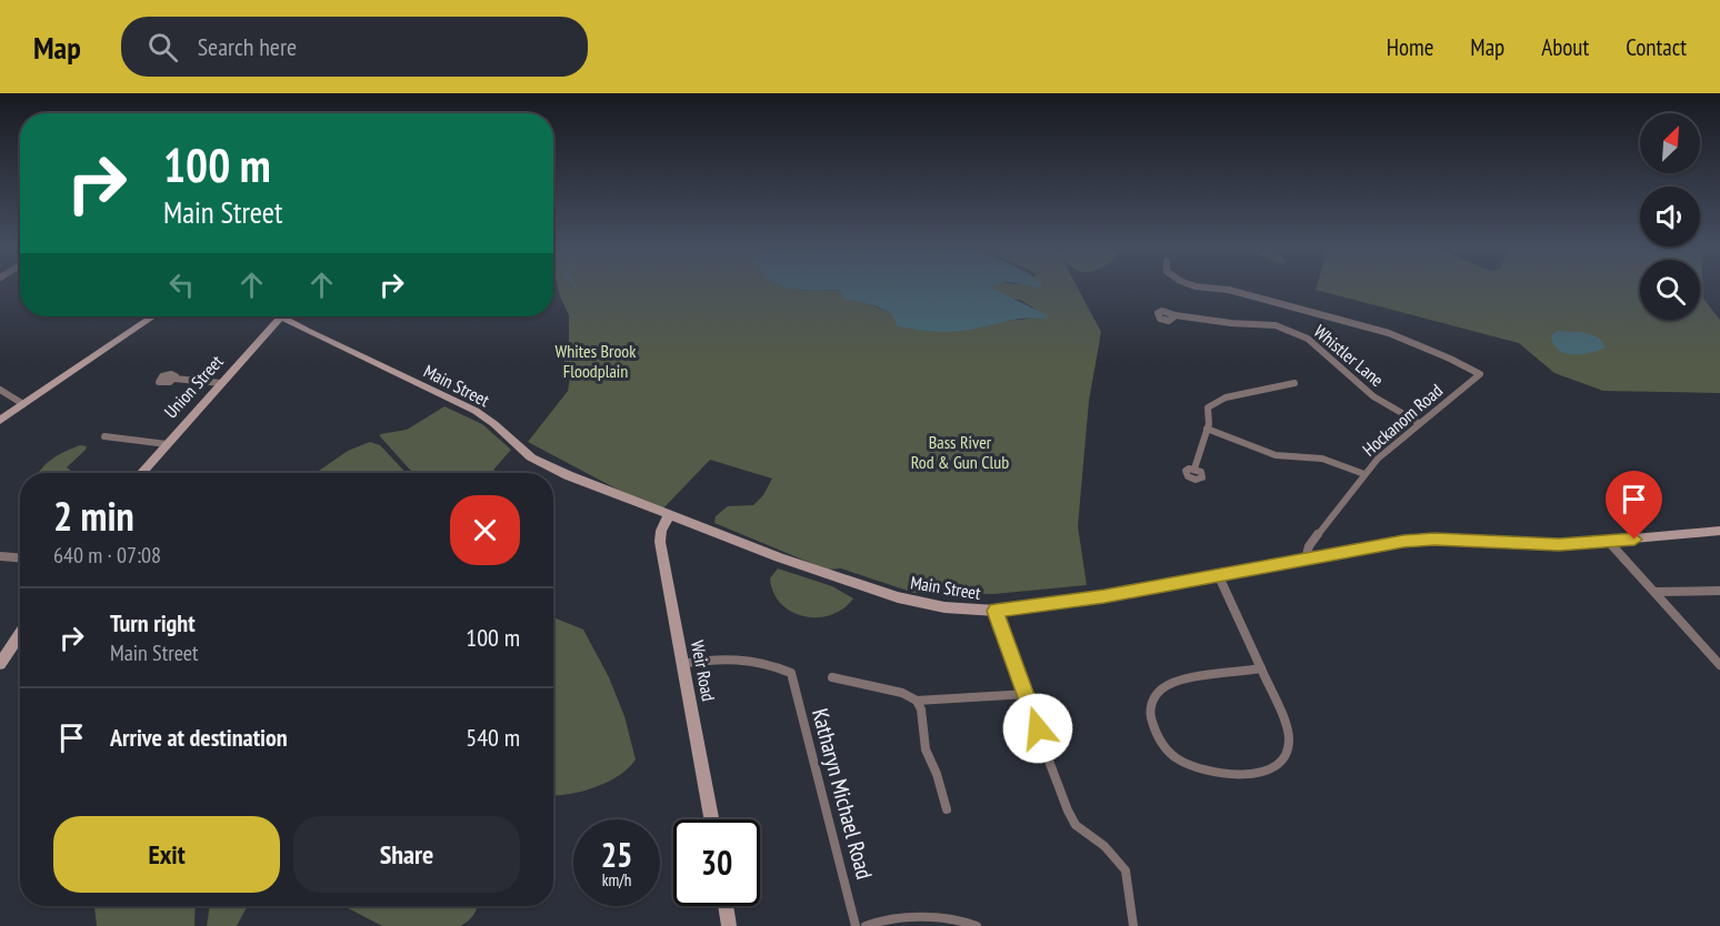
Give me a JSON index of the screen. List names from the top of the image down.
{
  "streets": {
    "main road": ["Main Street", "Union Street", "Weir Road"],
    "street": ["Whistler Lane", "Hockanom Road", "Katharyn Michael Road"]
  },
  "crossings": [
    ["Whistler Lane", "Hockanom Road"],
    ["Main Street", "Union Street"],
    ["Main Street", "Hockanom Road"],
    ["Main Street", "Weir Road"],
    ["Weir Road", "Katharyn Michael Road"]
  ],
  "parks": ["Whites Brook Floodplain", "Bass River Rod & Gun Club"],
  "north": "top right",
  "page": {
    "header": "Map",
    "search": "Search here",
    "nav": [
      "Home",
      "Map",
      "About",
      "Contact"
    ],
    "turn": ["100 m", "Main Street"],
    "heading": ["2 min", "640 m · 07:08"],
    "list": [
      {
        "name": "Turn right",
        "note": "Main Street",
        "value": "100 m"
      },
      {
        "name": "Arrive at destination",
        "value": "540 m"
      }
    ],
    "buttons": ["Exit", "Share"],
    "speed": "25 km/h",
    "limit": "30"
  }
}
